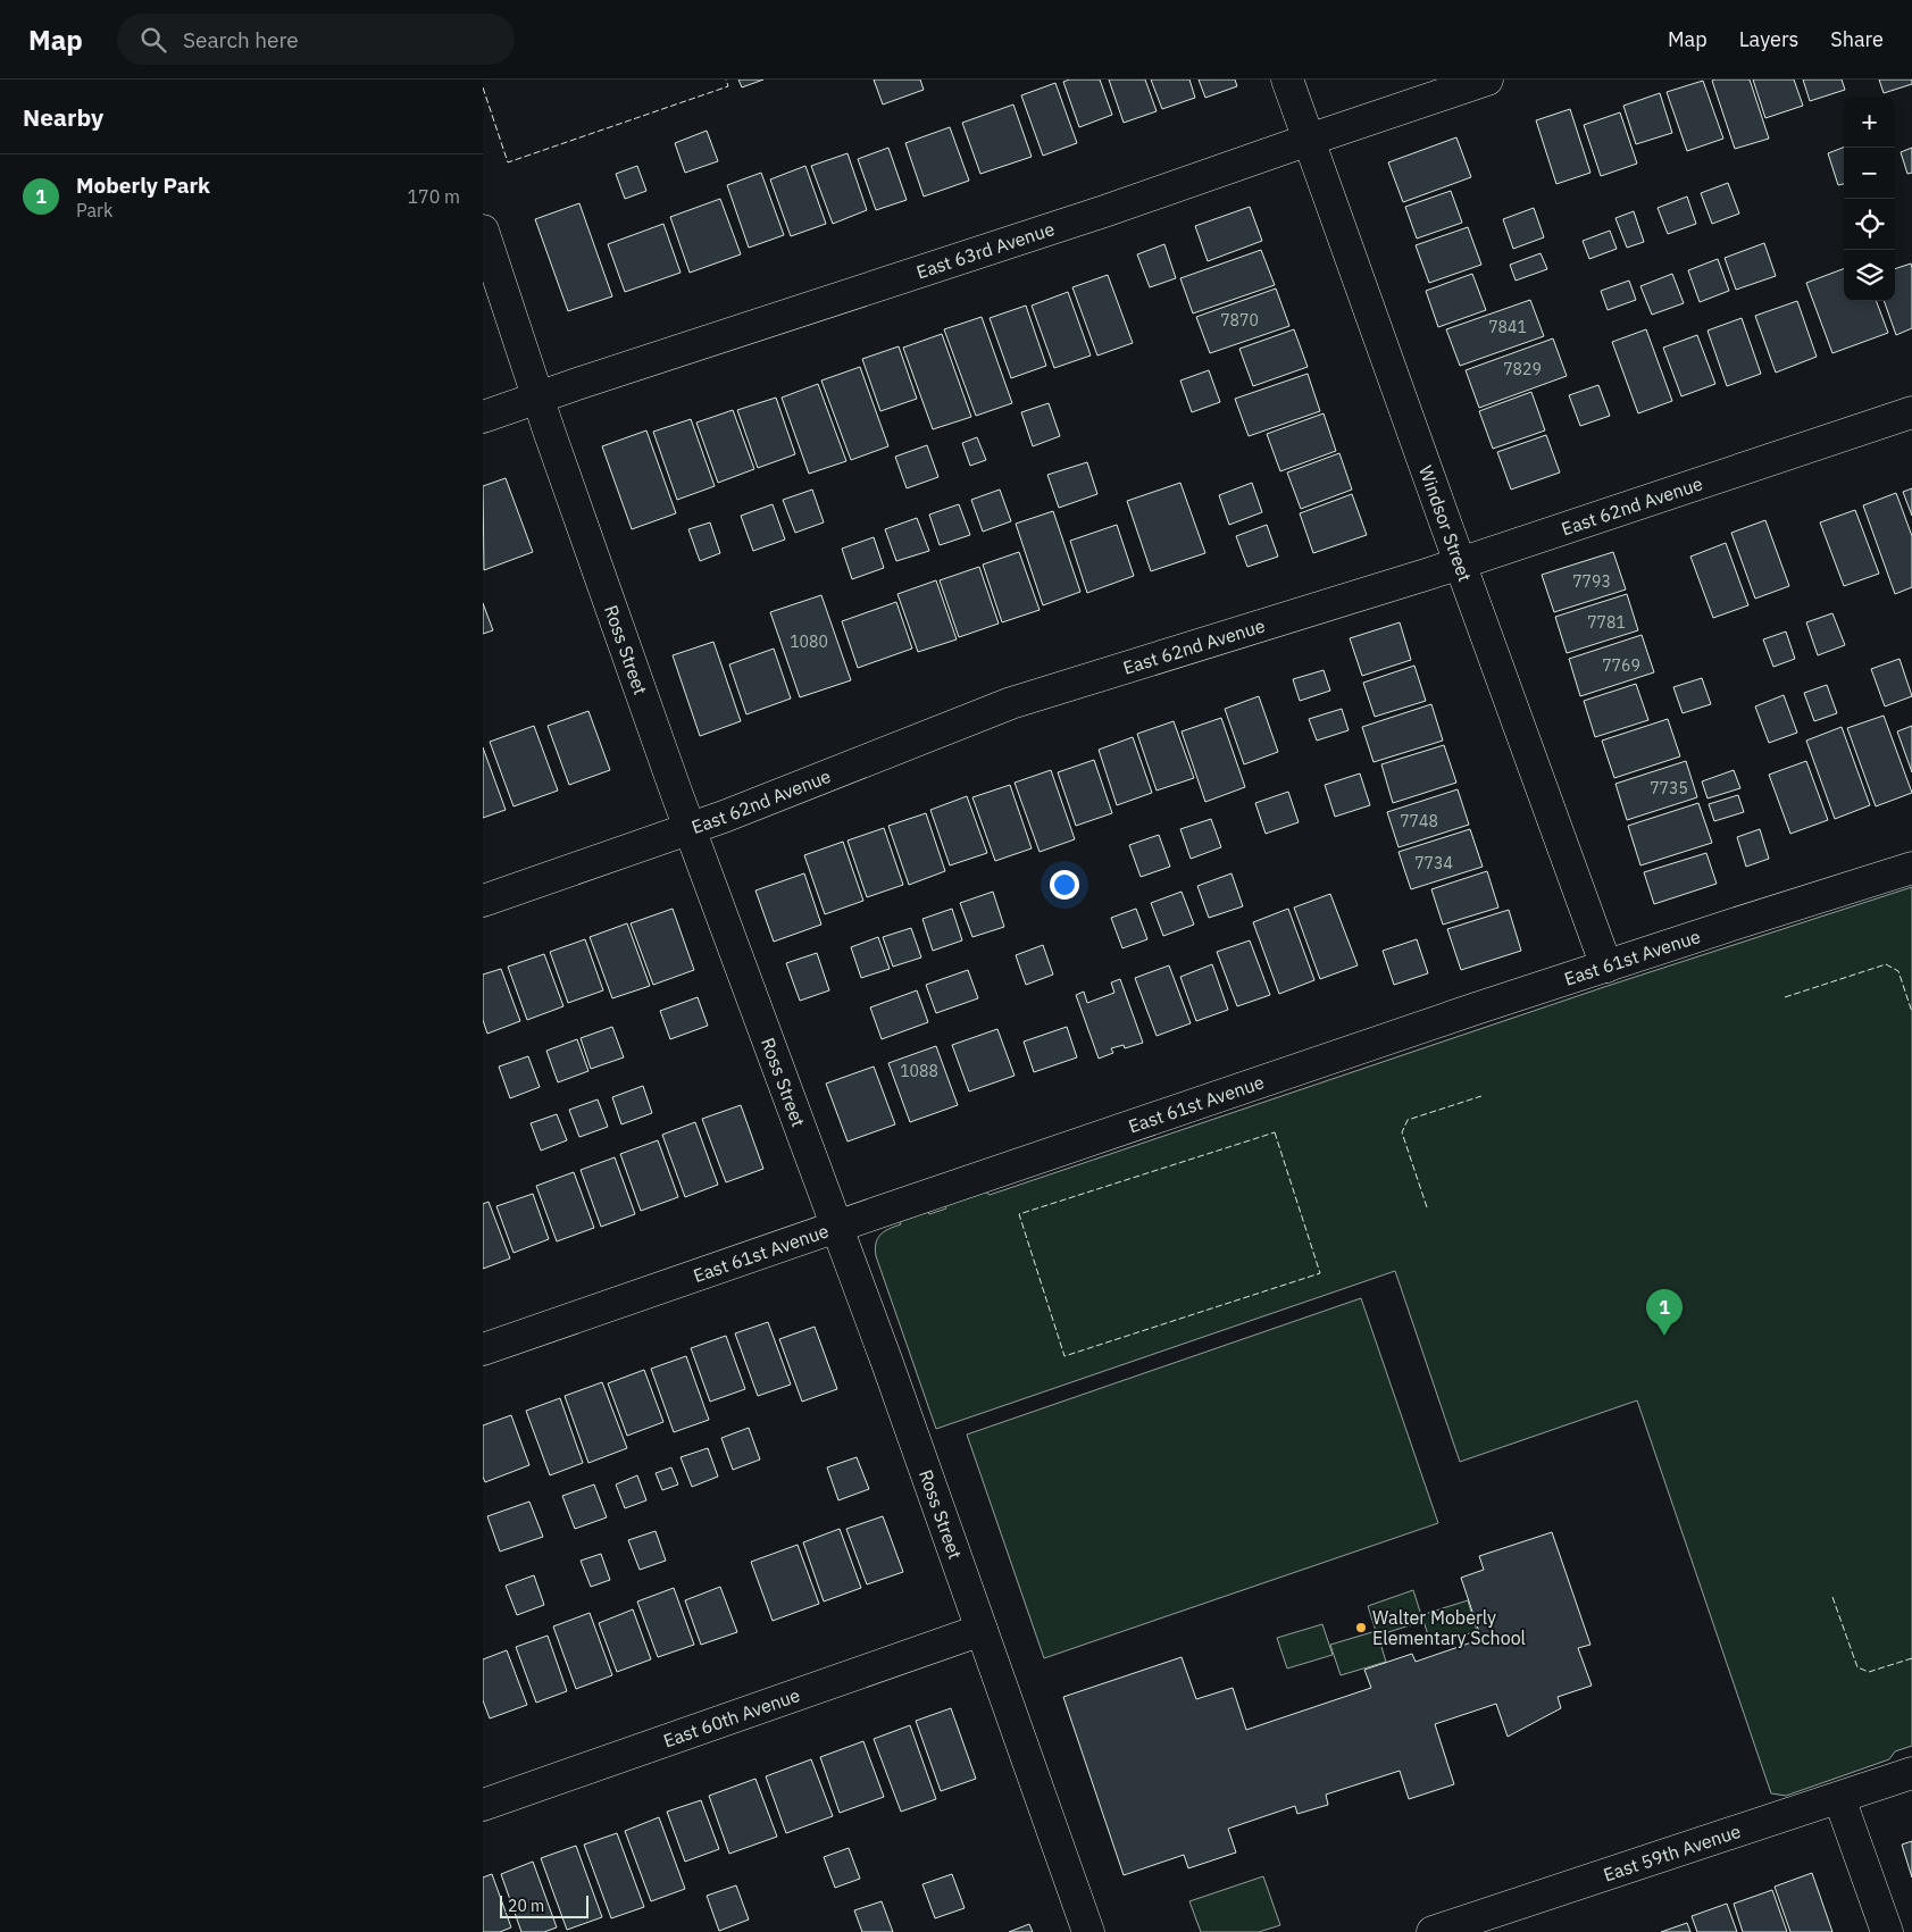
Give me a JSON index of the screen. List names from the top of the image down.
{
  "streets": {
    "street": [
      "East 63rd Avenue",
      "East 62nd Avenue",
      "Windsor Street",
      "Ross Street",
      "East 61st Avenue",
      "East 60th Avenue",
      "East 59th Avenue"
    ]
  },
  "crossings": [
    ["East 63rd Avenue", "Windsor Street"],
    ["East 63rd Avenue", "Ross Street"],
    ["East 62nd Avenue", "Windsor Street"],
    ["East 62nd Avenue", "Ross Street"],
    ["Windsor Street", "East 61st Avenue"],
    ["Ross Street", "East 61st Avenue"],
    ["Ross Street", "East 60th Avenue"]
  ],
  "places": ["Walter Moberly Elementary School"],
  "house_numbers": [
    "7870",
    "7841",
    "7829",
    "7793",
    "7781",
    "1080",
    "7769",
    "7735",
    "7748",
    "7734",
    "1088"
  ],
  "scale_bar": "20 m",
  "page": {
    "header": "Map",
    "search": "Search here",
    "nav": ["Map", "Layers", "Share"],
    "heading": "Nearby",
    "map_buttons": ["+", "−"],
    "list": [
      {
        "mark": "1",
        "name": "Moberly Park",
        "note": "Park",
        "value": "170 m"
      }
    ],
    "pins": "1",
    "scale": "20 m"
  }
}
